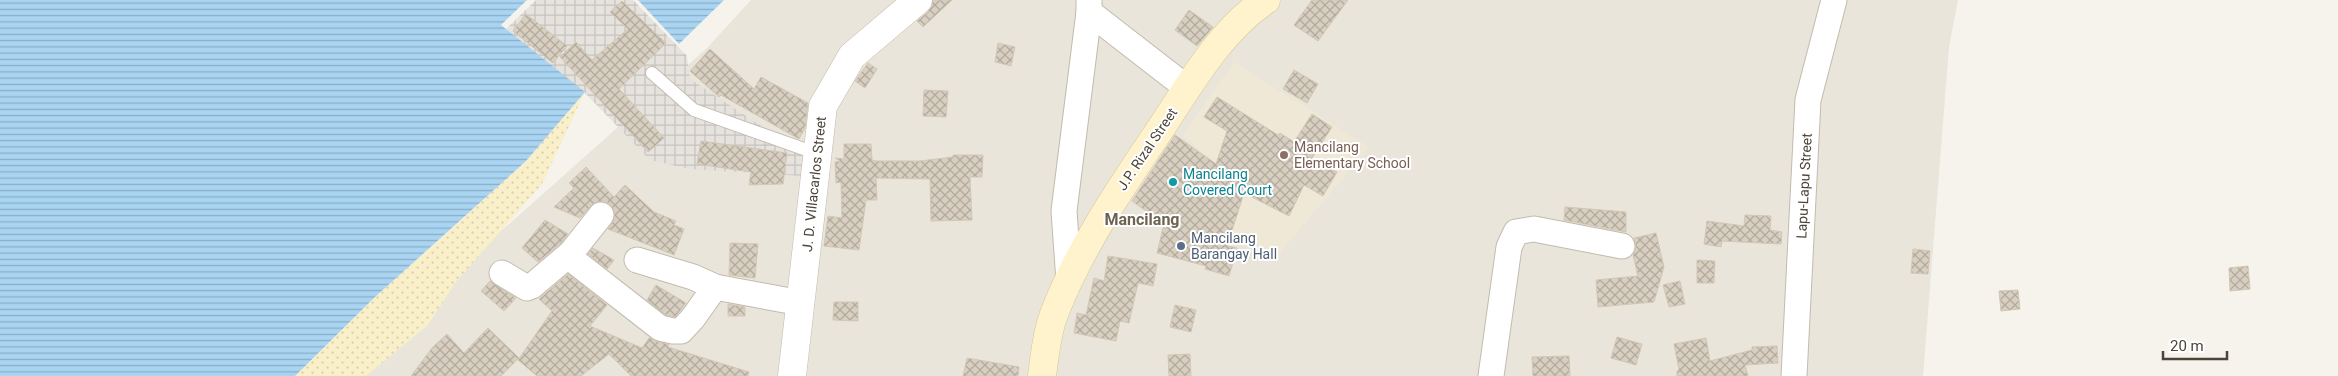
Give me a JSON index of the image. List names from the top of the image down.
{
  "streets": {
    "main road": ["J.P. Rizal Street"],
    "street": ["J. D. Villacarlos Street", "Lapu-Lapu Street"]
  },
  "districts": ["Mancilang"],
  "places": ["Mancilang Elementary School", "Mancilang Covered Court", "Mancilang Barangay Hall"],
  "scale_bar": "20 m"
}
